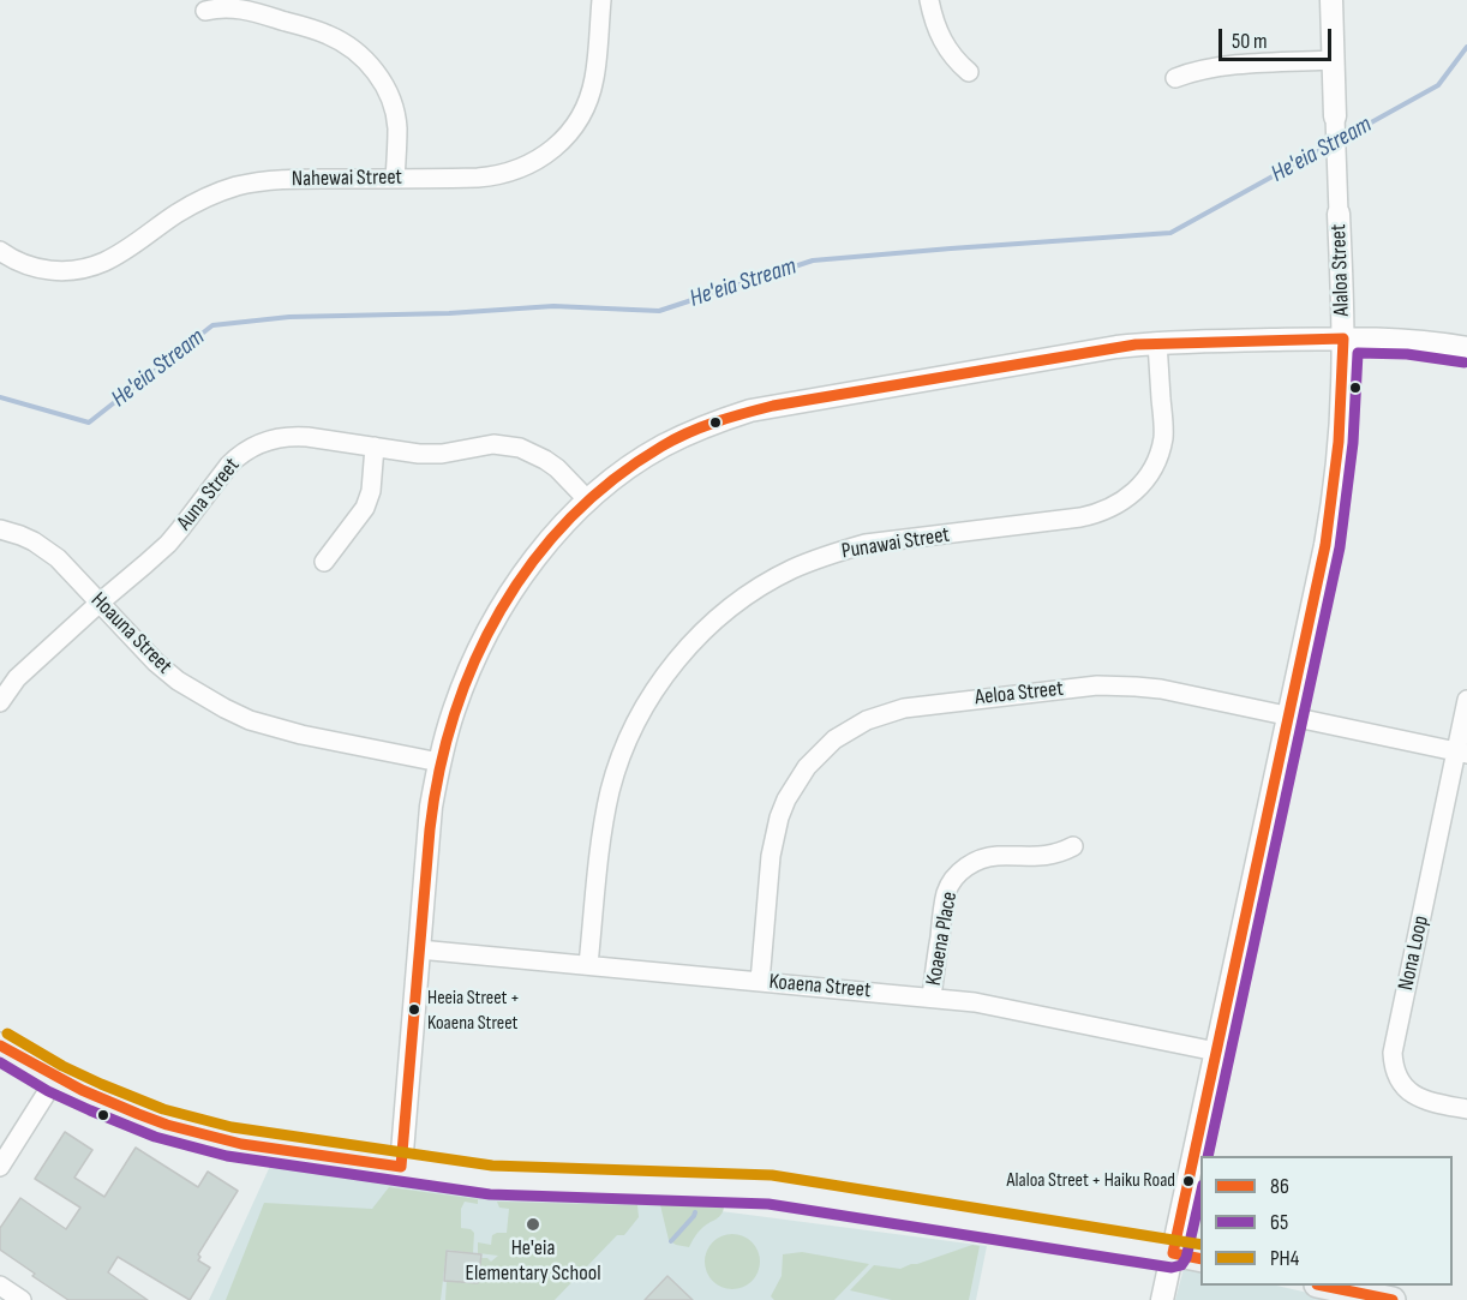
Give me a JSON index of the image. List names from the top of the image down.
{
  "streets": {
    "street": [
      "Nahewai Street",
      "Alaloa Street",
      "Auna Street",
      "Punawai Street",
      "Hoauna Street",
      "Aeloa Street",
      "Koaena Place",
      "Nona Loop",
      "Koaena Street"
    ]
  },
  "crossings": [
    ["Alaloa Street", "Aeloa Street"],
    ["Alaloa Street", "Koaena Street"],
    ["Auna Street", "Hoauna Street"],
    ["Punawai Street", "Koaena Street"],
    ["Aeloa Street", "Nona Loop"],
    ["Aeloa Street", "Koaena Street"],
    ["Koaena Place", "Koaena Street"]
  ],
  "water": ["He'eia Stream"],
  "places": ["Heeia Street + Koaena Street", "Alaloa Street + Haiku Road", "He'eia Elementary School"],
  "lines": ["transit line 86", "transit line 65", "transit line PH4"],
  "legend": ["86", "65", "PH4"],
  "scale_bar": "50 m"
}
